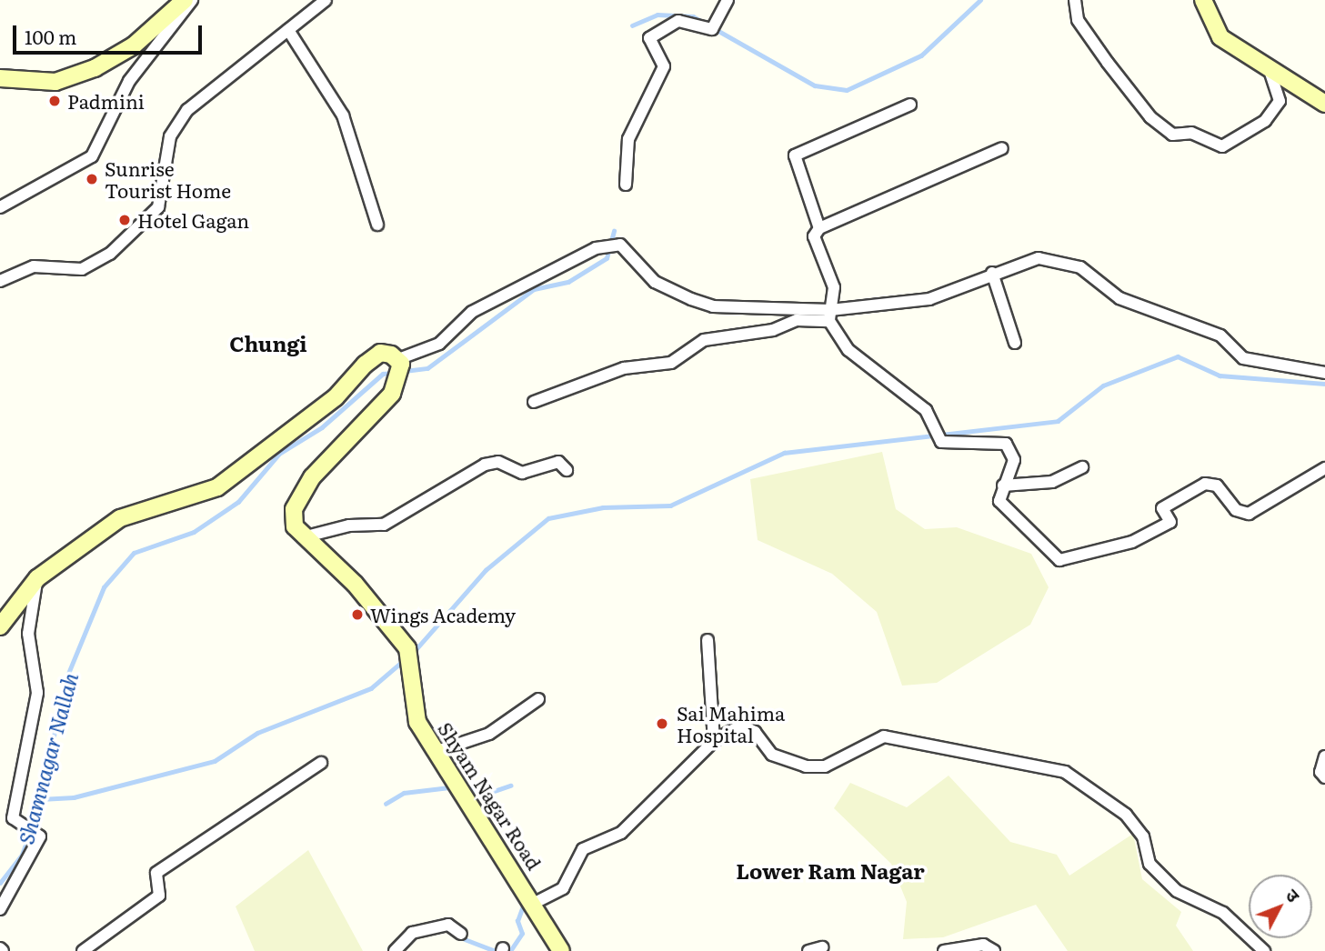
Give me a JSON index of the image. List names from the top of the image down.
{
  "streets": {
    "street": ["Shyam Nagar Road"]
  },
  "districts": ["Chungi", "Lower Ram Nagar"],
  "water": ["Shamnagar Nallah"],
  "places": [
    "Padmini",
    "Sunrise Tourist Home",
    "Hotel Gagan",
    "Wings Academy",
    "Sai Mahima Hospital"
  ],
  "scale_bar": "100 m",
  "north": "top right"
}
